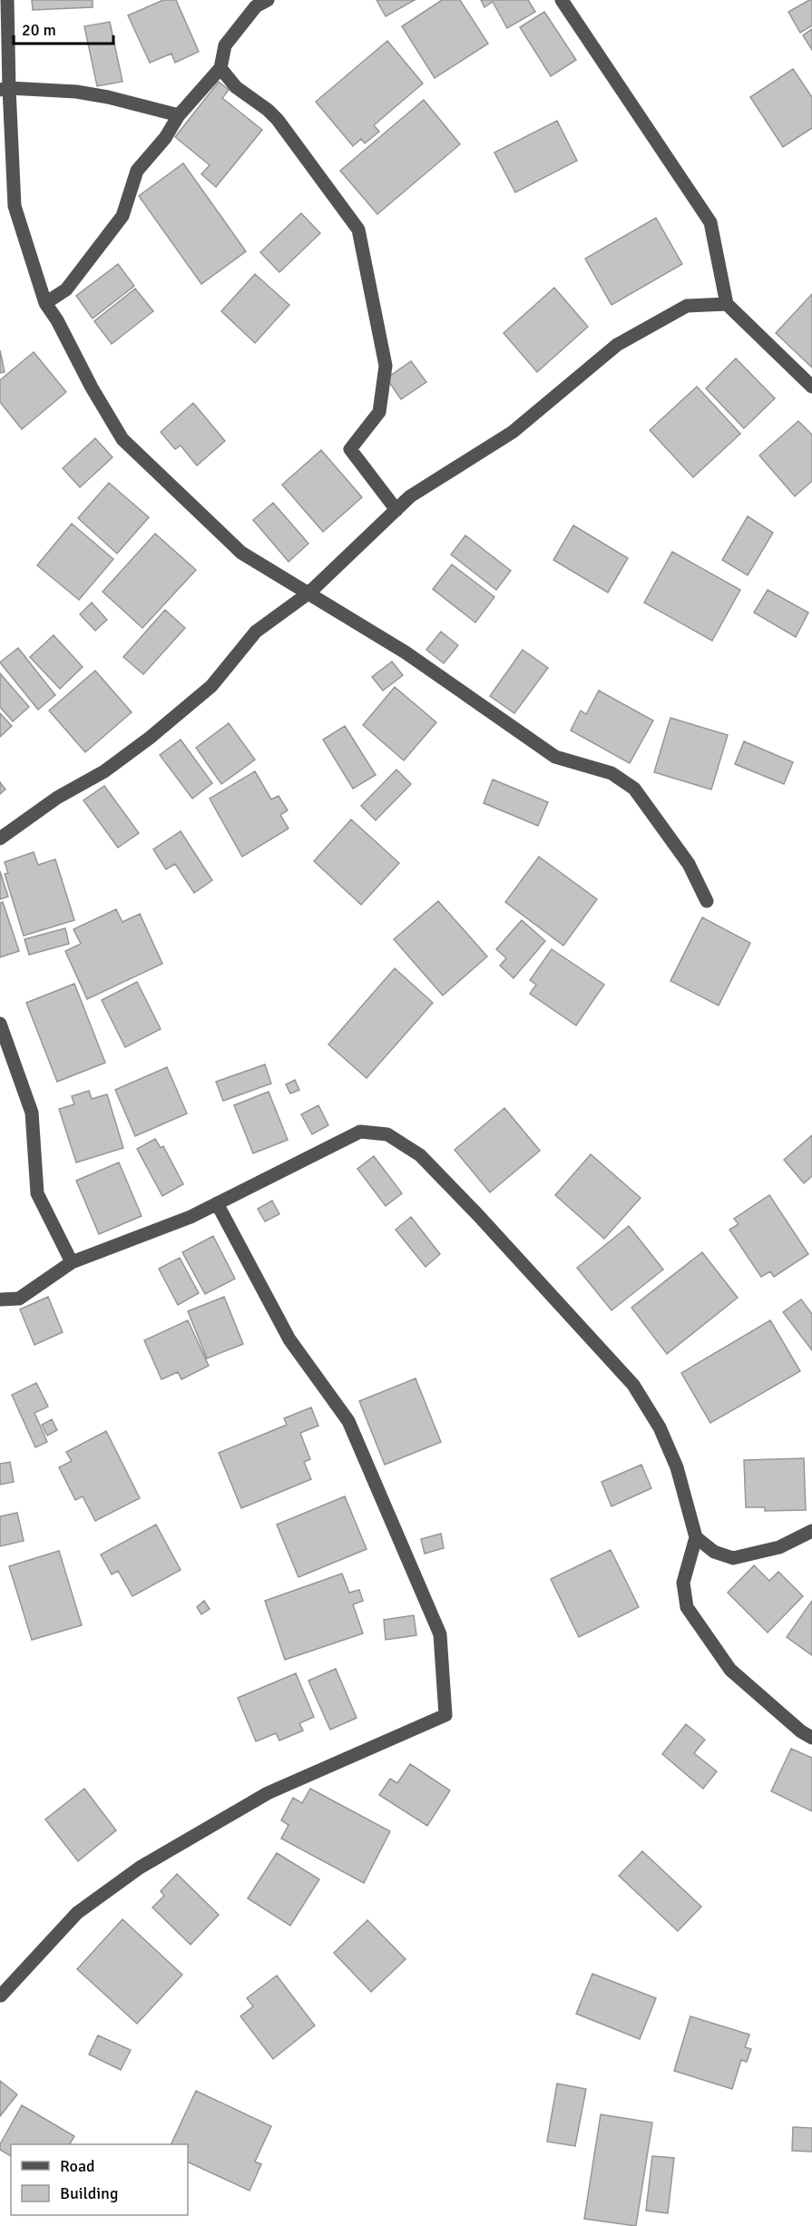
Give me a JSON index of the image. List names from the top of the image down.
{
  "legend": ["Road", "Building"],
  "scale_bar": "20 m"
}
